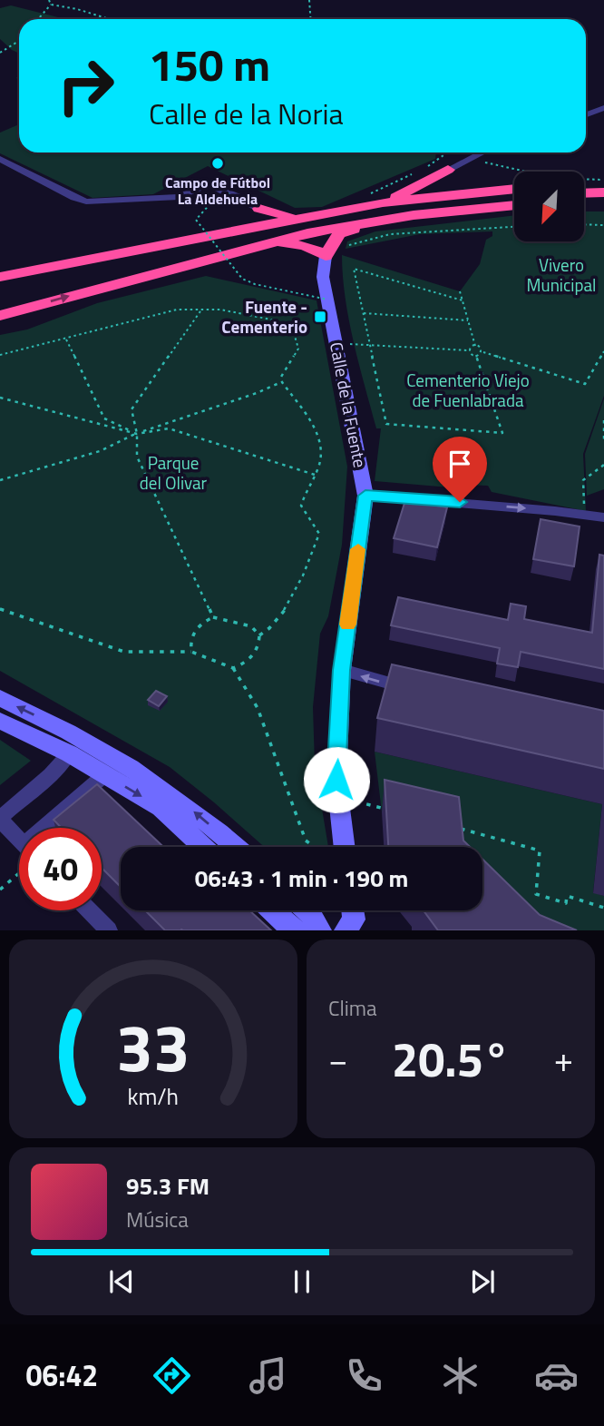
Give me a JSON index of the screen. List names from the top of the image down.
{
  "streets": {
    "street": ["Calle de la Fuente"]
  },
  "parks": ["Vivero Municipal", "Cementerio Viejo de Fuenlabrada", "Parque del Olivar"],
  "places": {
    "other": ["Campo de Fútbol La Aldehuela"],
    "transit": ["Fuente - Cementerio"]
  },
  "north": "bottom left",
  "page": {
    "turn": ["150 m", "Calle de la Noria"],
    "limit": "40",
    "trip": "06:43 · 1 min · 190 m",
    "tile": "Clima",
    "heat": ["−", "20.5°", "+"],
    "song": ["95.3 FM", "Música"],
    "tabs": "06:42",
    "gauge": ["33", "km/h"]
  }
}
